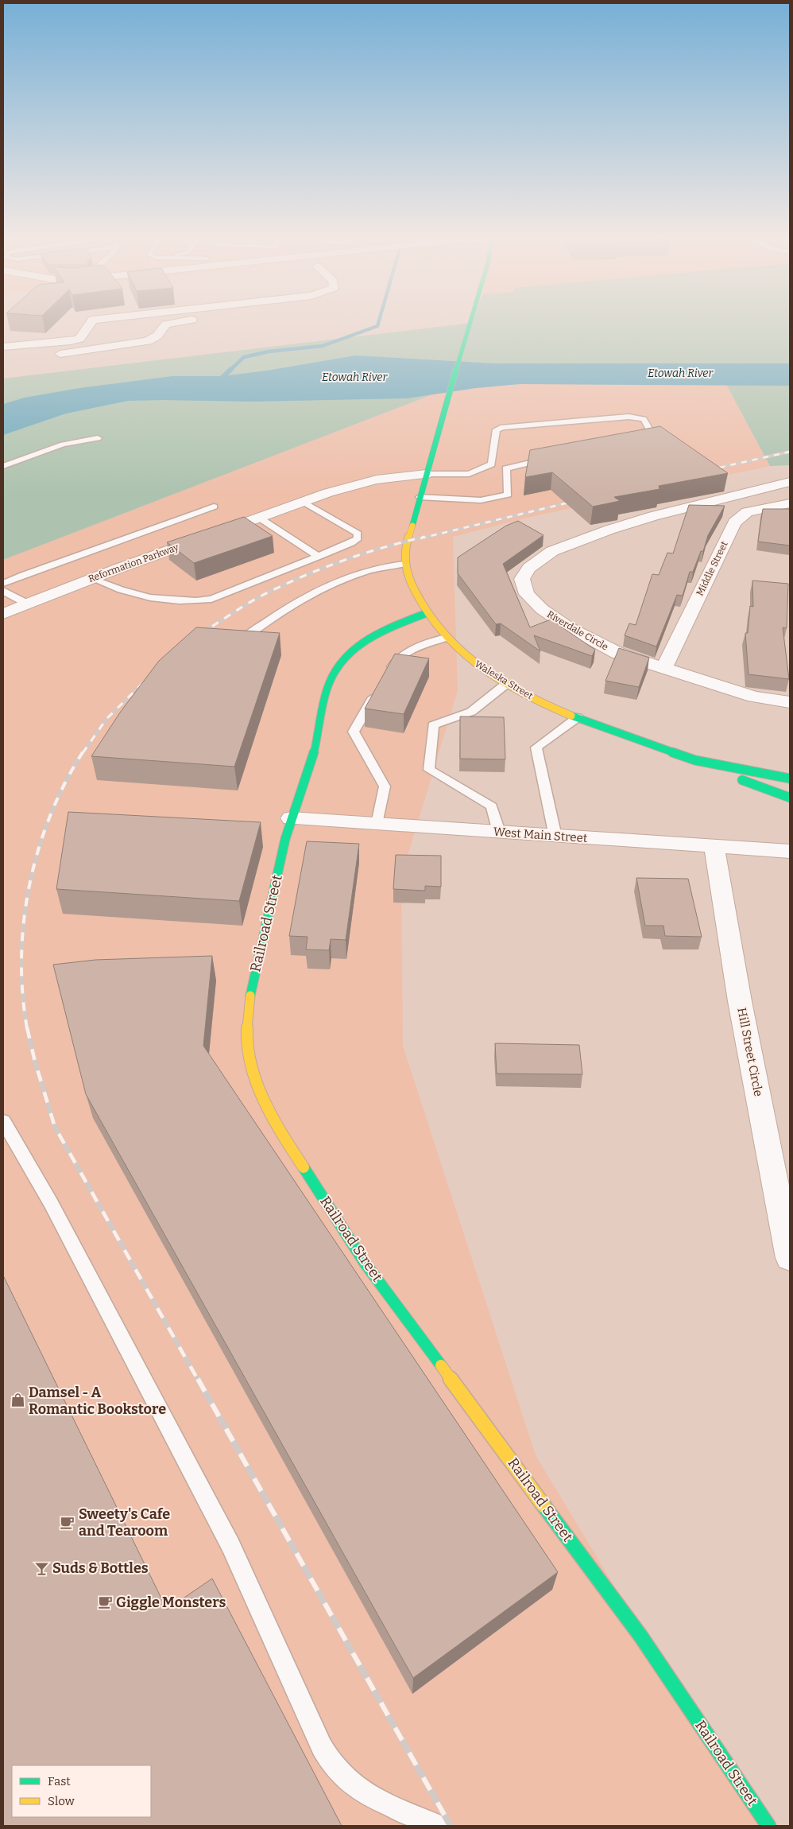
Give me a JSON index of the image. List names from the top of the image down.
{
  "streets": {
    "main road": ["Waleska Street", "Railroad Street"],
    "street": [
      "Reformation Parkway",
      "Middle Street",
      "Riverdale Circle",
      "West Main Street",
      "Hill Street Circle"
    ]
  },
  "crossings": [
    ["Reformation Parkway", "Waleska Street"],
    ["Middle Street", "Riverdale Circle"],
    ["Waleska Street", "Railroad Street"],
    ["West Main Street", "Railroad Street"],
    ["West Main Street", "Hill Street Circle"]
  ],
  "water": ["Etowah River"],
  "places": {
    "shop": ["Damsel - A Romantic Bookstore"],
    "cafe": ["Sweety's Cafe and Tearoom", "Giggle Monsters"],
    "bar": ["Suds & Bottles"]
  },
  "legend": ["Fast", "Slow"]
}
